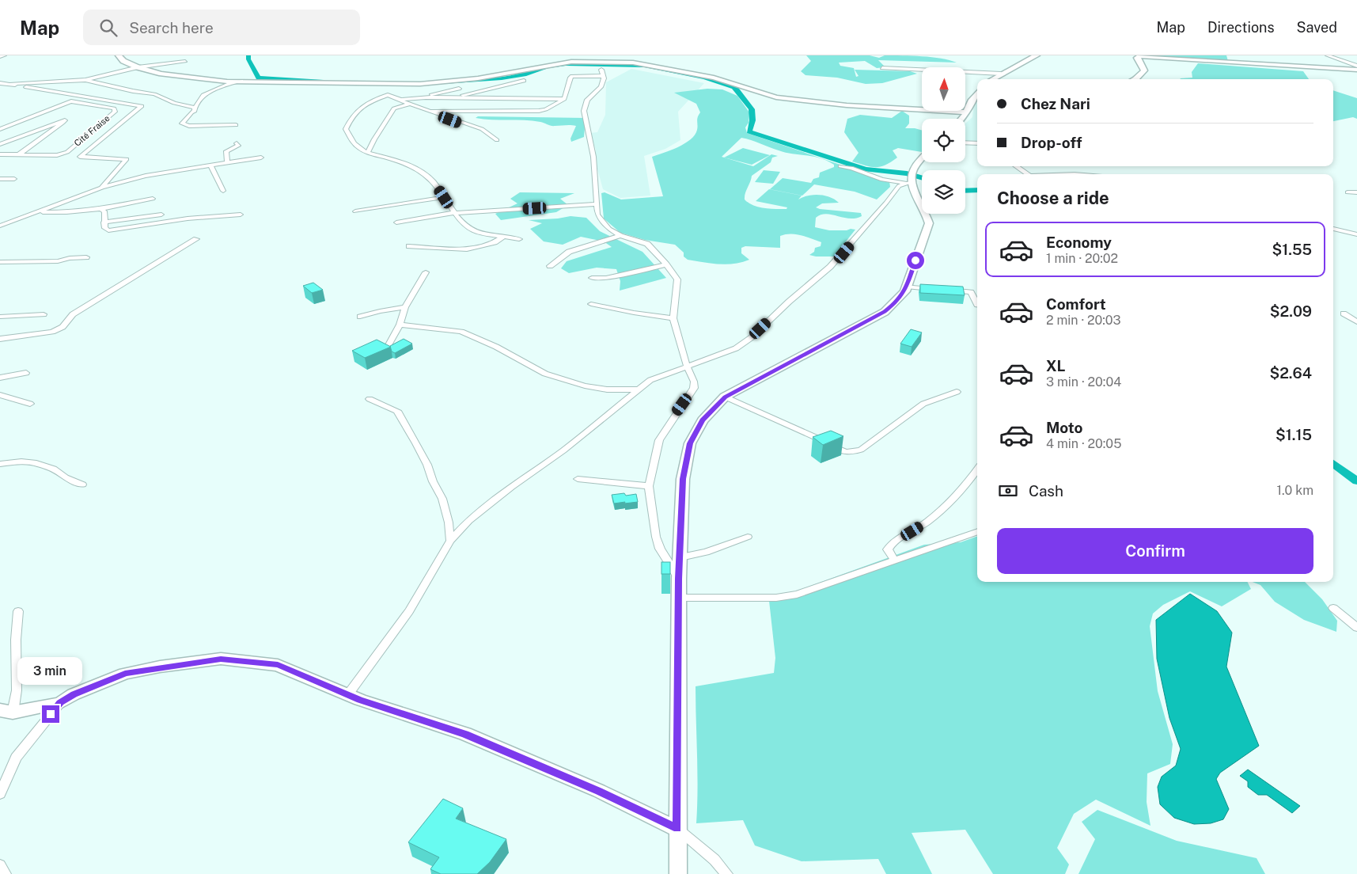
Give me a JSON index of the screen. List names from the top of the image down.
{
  "streets": {
    "street": ["Cité Fraise"]
  },
  "north": "top",
  "page": {
    "header": "Map",
    "search": "Search here",
    "nav": ["Map", "Directions", "Saved"],
    "banner": ["Chez Nari", "Drop-off"],
    "heading": "Choose a ride",
    "list": [
      {
        "name": "Economy",
        "note": "1 min · 20:02",
        "value": "$1.55"
      },
      {
        "name": "Comfort",
        "note": "2 min · 20:03",
        "value": "$2.09"
      },
      {
        "name": "XL",
        "note": "3 min · 20:04",
        "value": "$2.64"
      },
      {
        "name": "Moto",
        "note": "4 min · 20:05",
        "value": "$1.15"
      }
    ],
    "pay": ["Cash", "1.0 km"],
    "buttons": "Confirm",
    "bubble": "3 min"
  }
}
